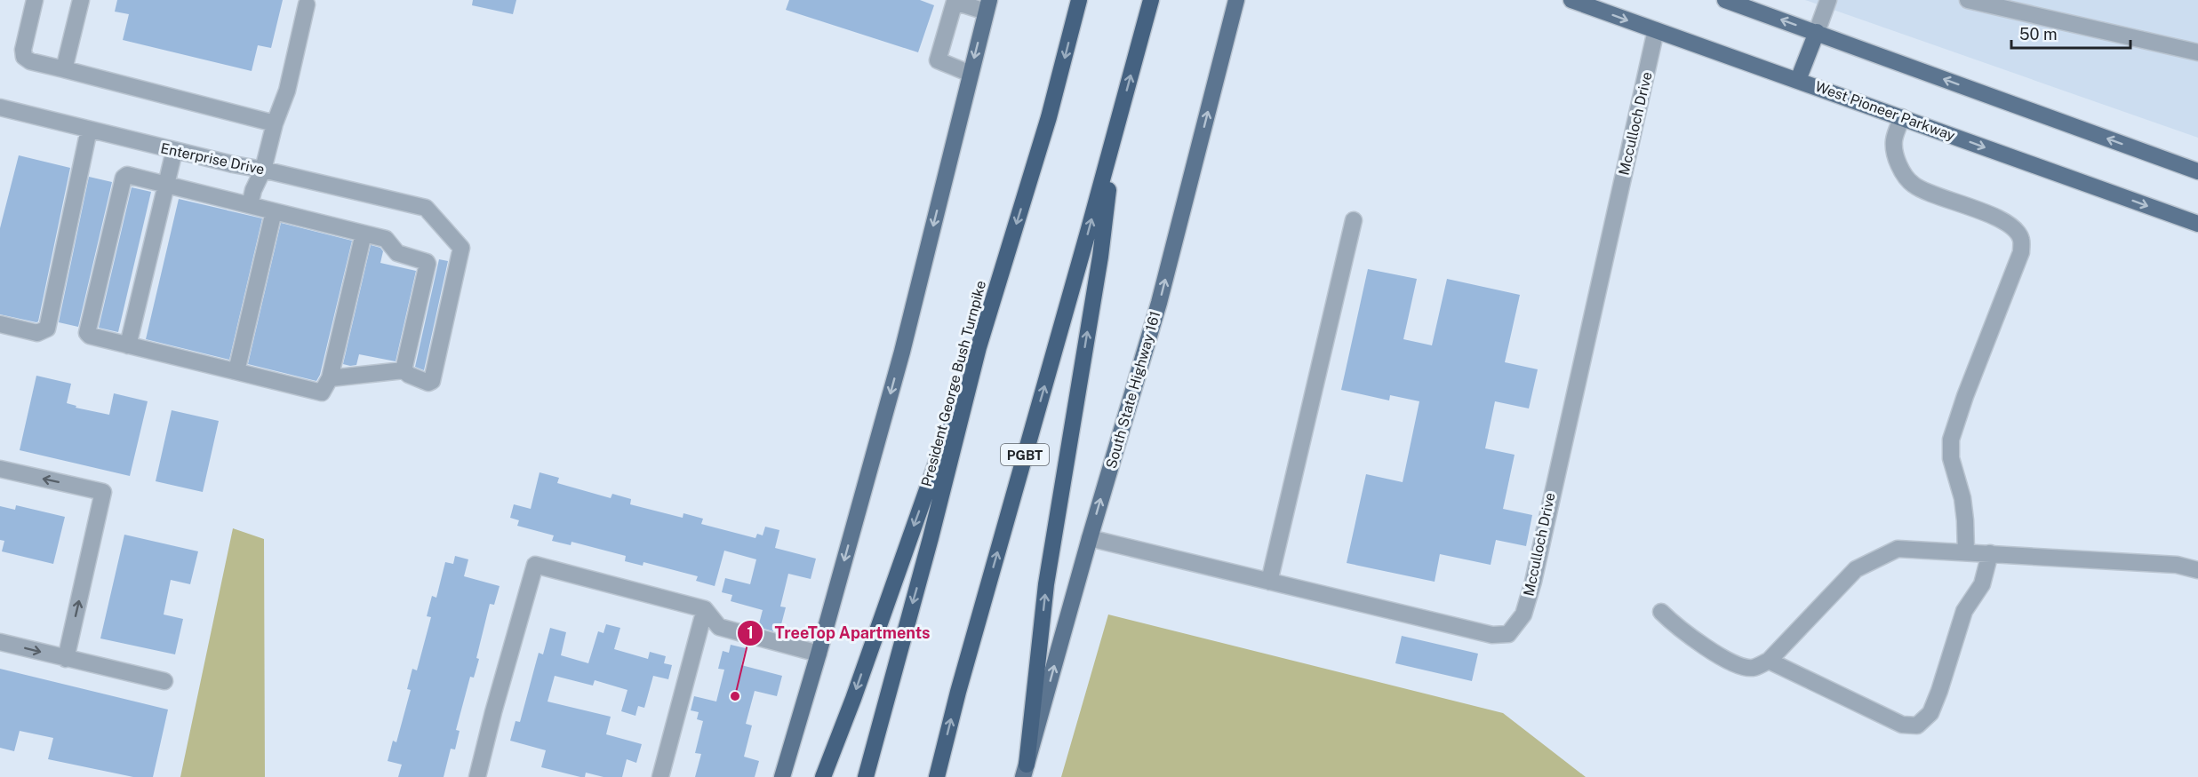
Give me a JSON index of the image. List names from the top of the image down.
{
  "streets": {
    "highway": ["President George Bush Turnpike", "PGBT"],
    "main road": ["West Pioneer Parkway", "South State Highway 161"],
    "street": ["Mcculloch Drive", "Enterprise Drive"]
  },
  "crossings": [
    ["West Pioneer Parkway", "Mcculloch Drive"],
    ["Mcculloch Drive", "South State Highway 161"]
  ],
  "one_way": ["South State Highway 161"],
  "places": ["TreeTop Apartments"],
  "scale_bar": "50 m"
}
